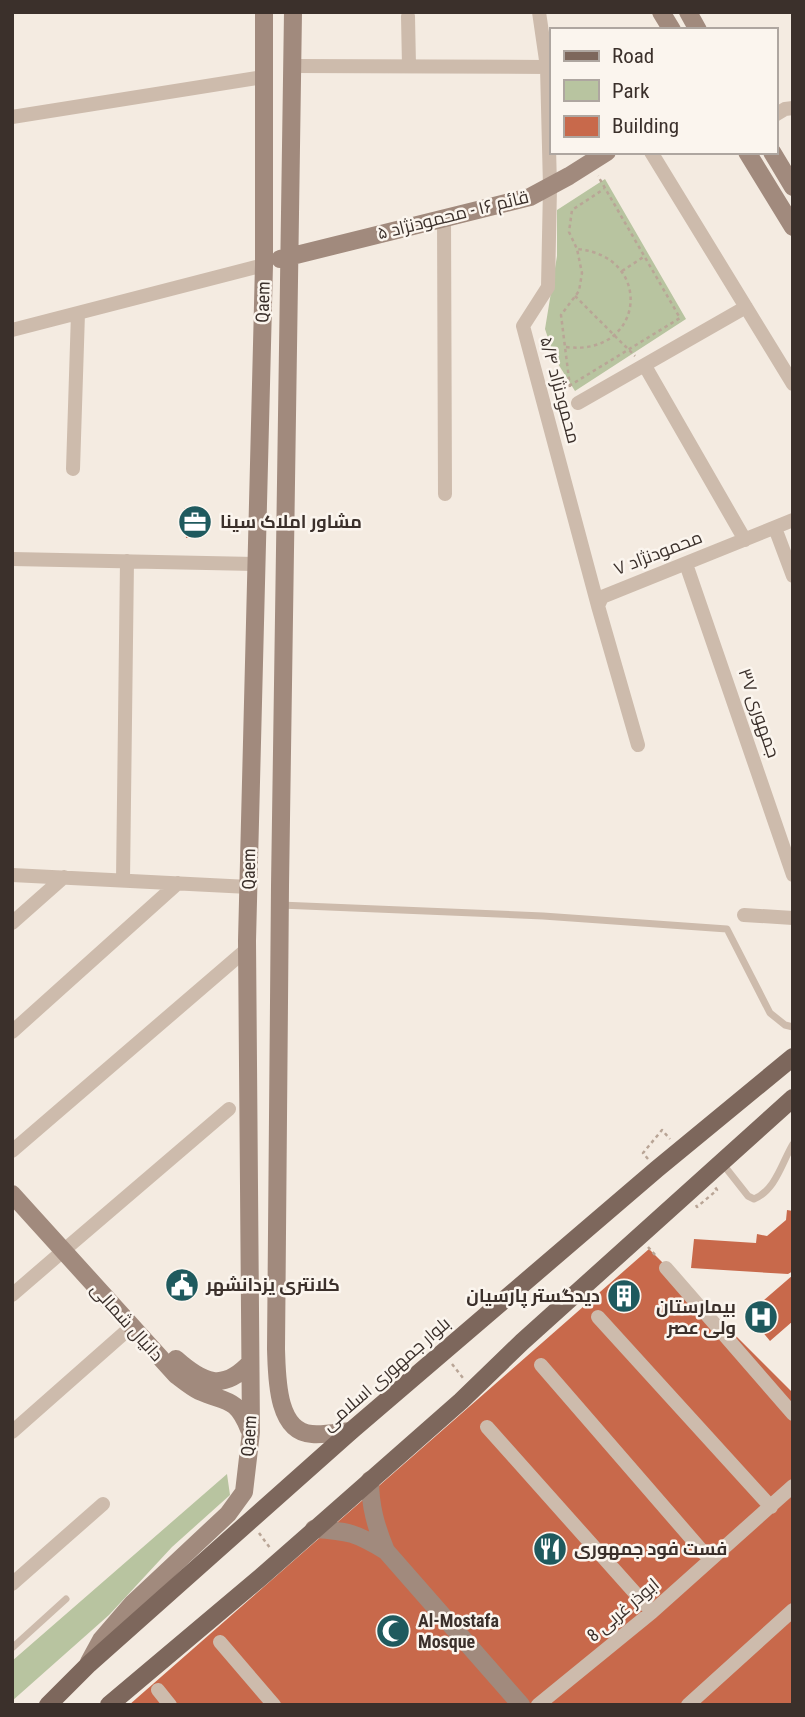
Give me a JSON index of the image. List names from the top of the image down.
{
  "streets": {
    "main road": [
      "قائم ۱۶ - محمودنژاد ۵",
      "Qaem",
      "دانیال شمالی",
      "بلوار جمهوری اسلامی"
    ],
    "street": [
      "محمودنژاد ۵/۴",
      "محمودنژاد ۷",
      "جمهوری ۳۷",
      "ابوذر غربی 8"
    ]
  },
  "crossings": [
    ["قائم ۱۶ - محمودنژاد ۵", "Qaem"],
    ["قائم ۱۶ - محمودنژاد ۵", "محمودنژاد ۵/۴"],
    ["Qaem", "دانیال شمالی"],
    ["Qaem", "بلوار جمهوری اسلامی"],
    ["محمودنژاد ۵/۴", "محمودنژاد ۷"],
    ["محمودنژاد ۷", "جمهوری ۳۷"]
  ],
  "places": {
    "office": ["مشاور املاک سینا"],
    "public building": ["کلانتری یزدانشهر"],
    "building": ["دیدگستر پارسیان"],
    "hospital": ["بیمارستان ولی عصر"],
    "restaurant": ["فست فود جمهوری"],
    "mosque": ["Al-Mostafa Mosque"]
  },
  "legend": ["Road", "Park", "Building"]
}
